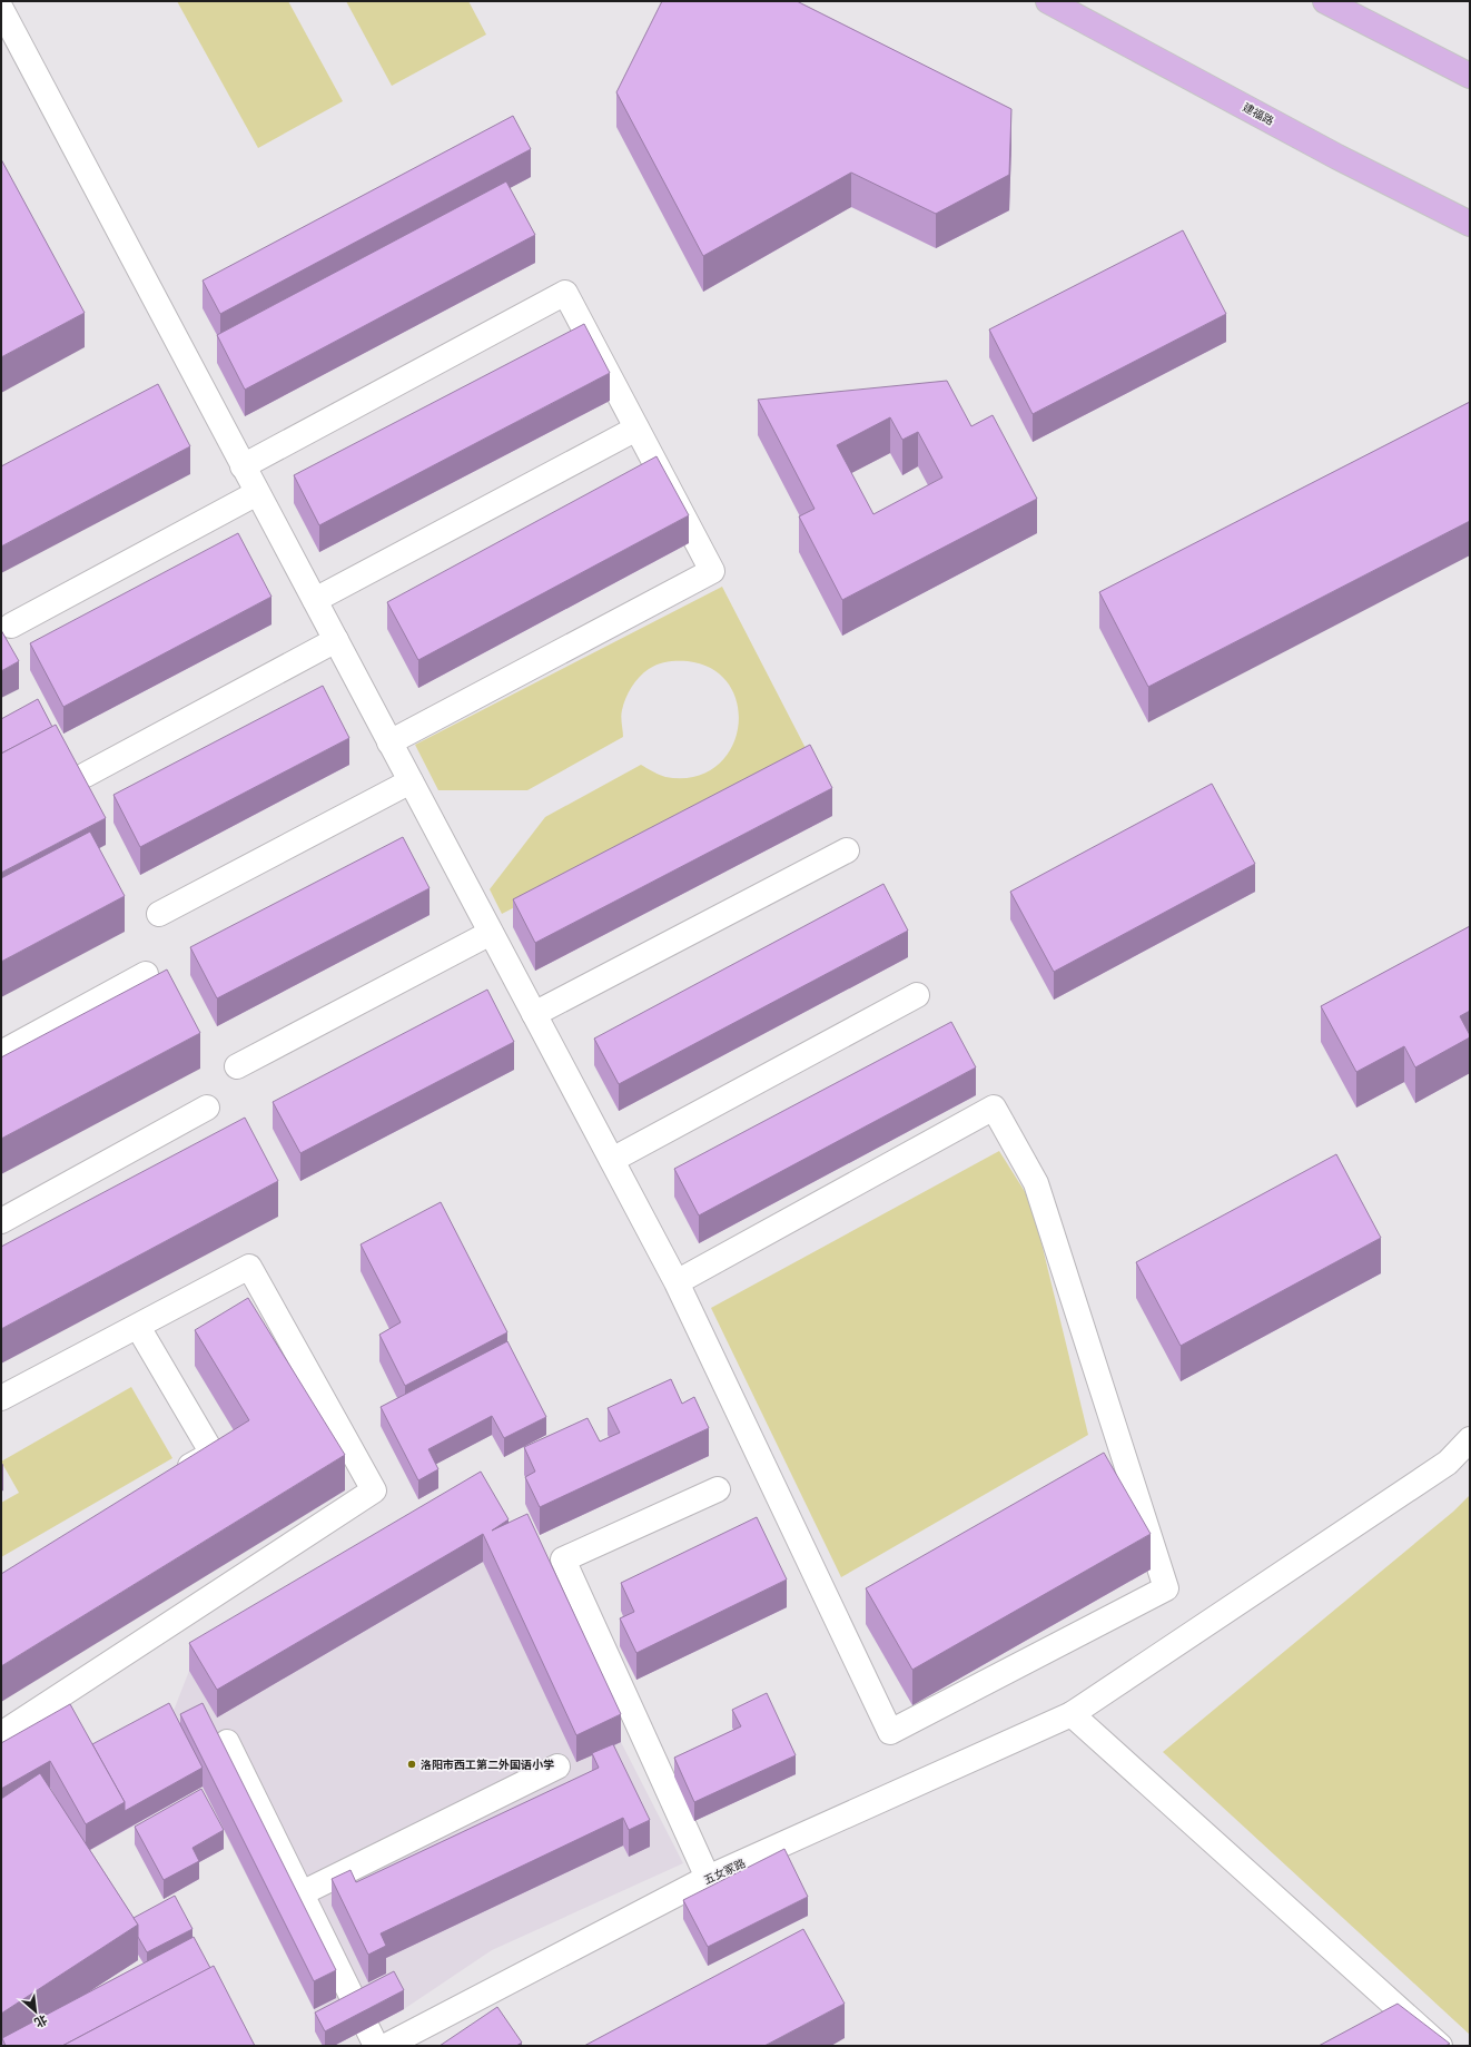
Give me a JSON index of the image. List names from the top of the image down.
{
  "streets": {
    "main road": ["建福路"],
    "street": ["五女冢路"]
  },
  "places": ["洛阳市西工第二外国语小学"],
  "north": "bottom right"
}
